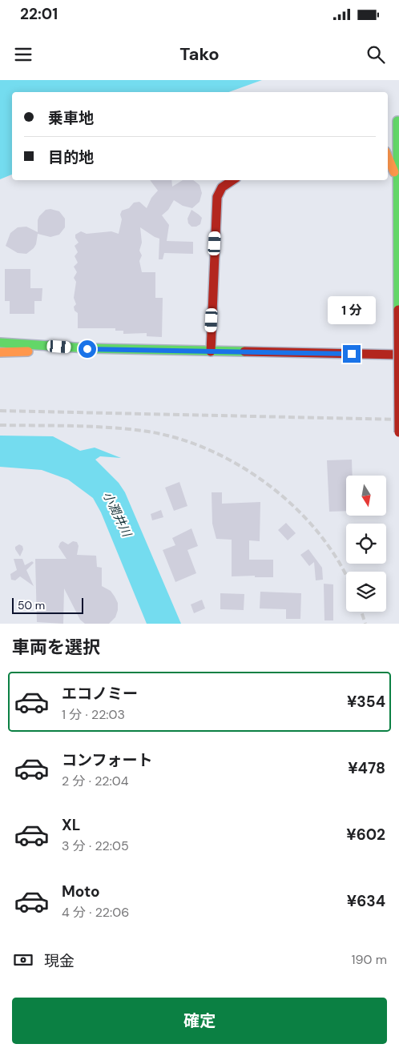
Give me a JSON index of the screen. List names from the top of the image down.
{
  "water": ["小潤井川"],
  "scale_bar": "50 m",
  "north": "bottom",
  "page": {
    "status": "22:01",
    "header": "Tako",
    "banner": ["乗車地", "目的地"],
    "bubble": "1 分",
    "scale": "50 m",
    "heading": "車両を選択",
    "list": [
      {
        "name": "エコノミー",
        "note": "1 分 · 22:03",
        "value": "¥354"
      },
      {
        "name": "コンフォート",
        "note": "2 分 · 22:04",
        "value": "¥478"
      },
      {
        "name": "XL",
        "note": "3 分 · 22:05",
        "value": "¥602"
      },
      {
        "name": "Moto",
        "note": "4 分 · 22:06",
        "value": "¥634"
      }
    ],
    "pay": ["現金", "190 m"],
    "buttons": "確定"
  }
}
